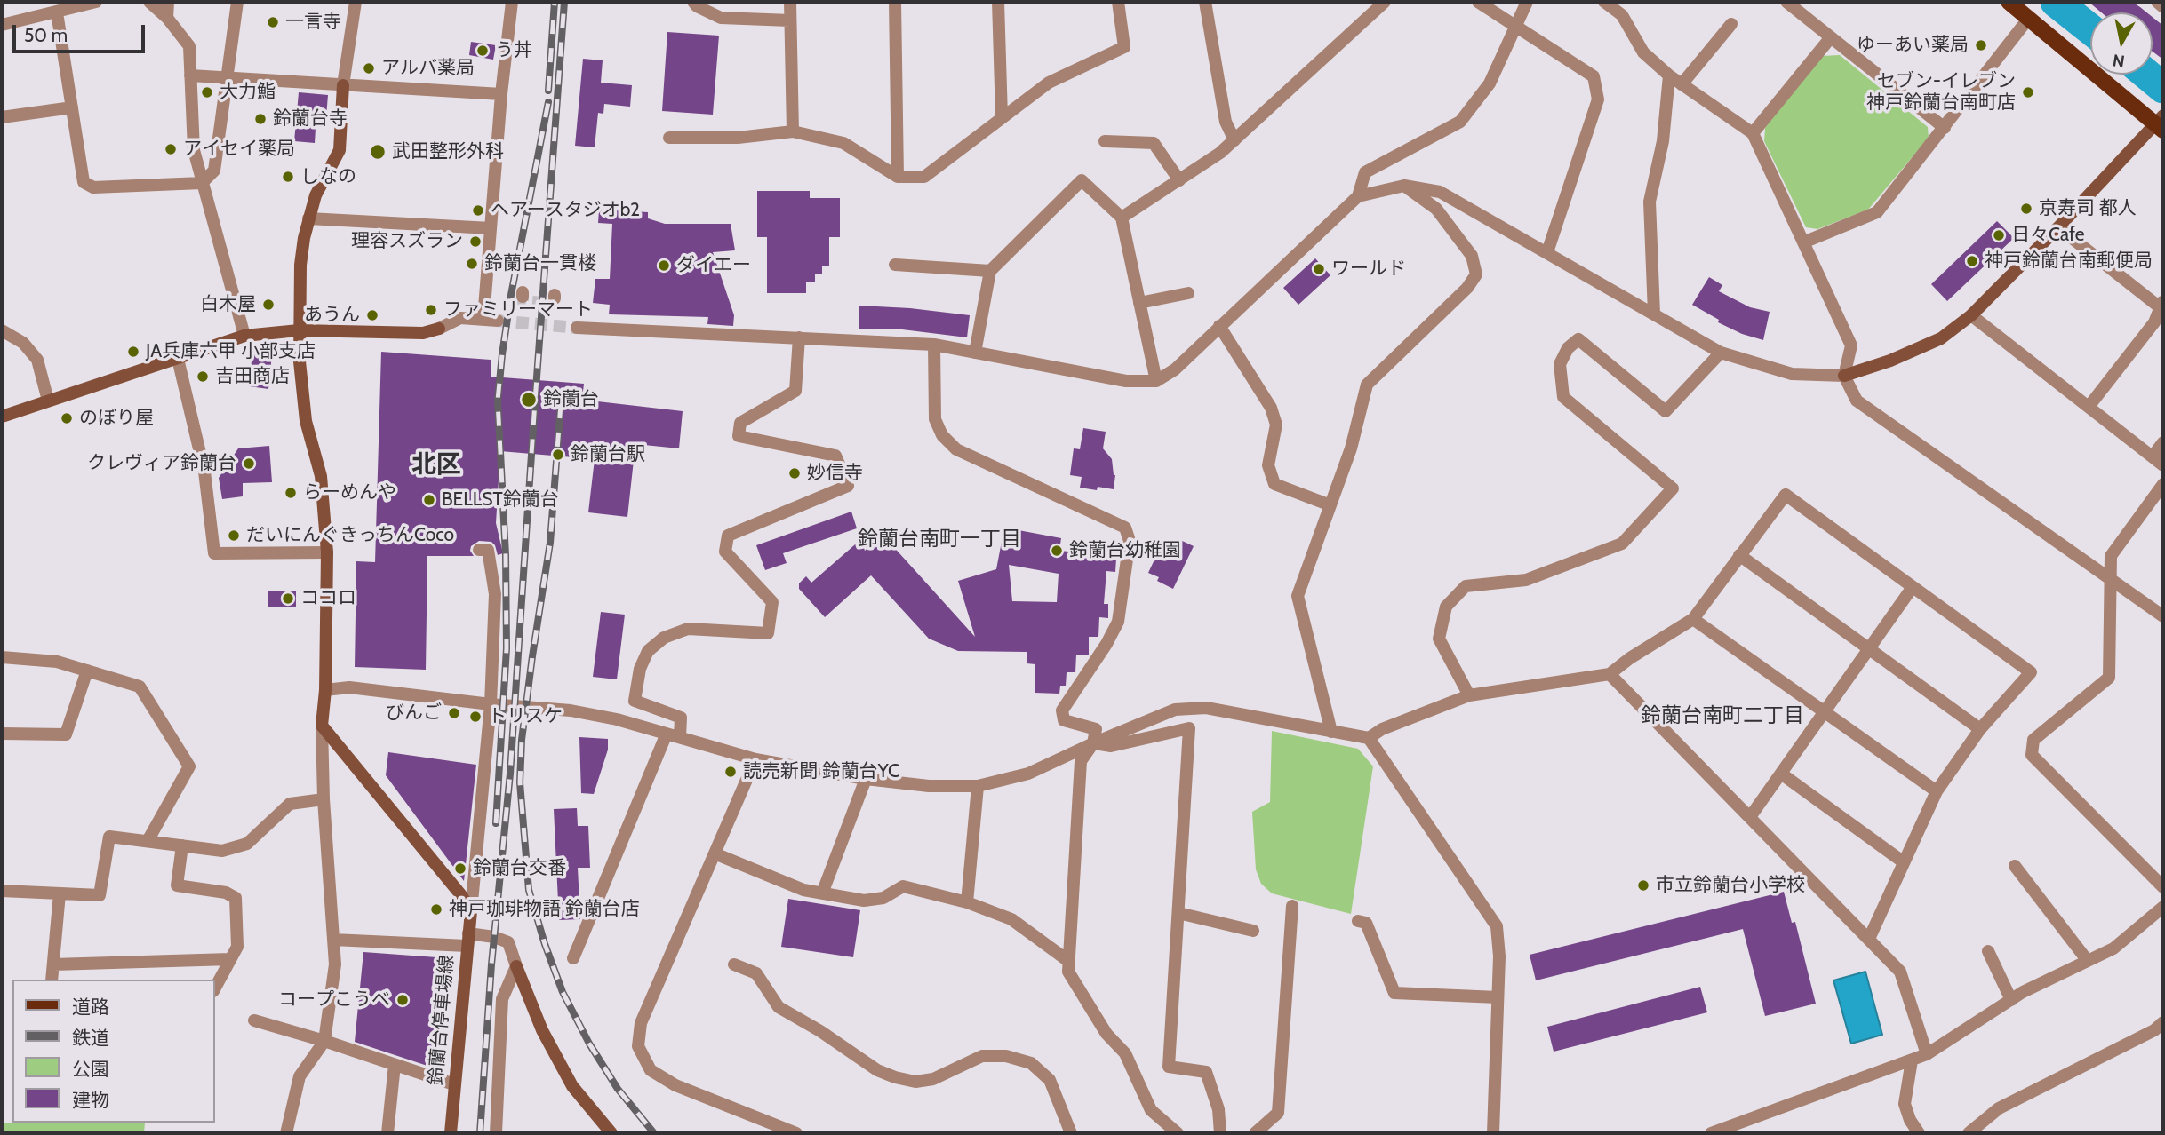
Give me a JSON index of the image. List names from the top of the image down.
{
  "streets": {
    "street": ["鈴蘭台停車場線"]
  },
  "districts": ["北区", "鈴蘭台南町一丁目", "鈴蘭台南町二丁目"],
  "places": [
    "一言寺",
    "ゆーあい薬局",
    "う丼",
    "アルバ薬局",
    "大力鮨",
    "セブン-イレブン 神戸鈴蘭台南町店",
    "鈴蘭台寺",
    "アイセイ薬局",
    "武田整形外科",
    "しなの",
    "京寿司 都人",
    "ヘアースタジオb2",
    "日々Cafe",
    "理容スズラン",
    "神戸鈴蘭台南郵便局",
    "鈴蘭台一貫楼",
    "ダイエー",
    "ワールド",
    "白木屋",
    "ファミリーマート",
    "あうん",
    "JA兵庫六甲 小部支店",
    "吉田商店",
    "鈴蘭台",
    "のぼり屋",
    "鈴蘭台駅",
    "クレヴィア鈴蘭台",
    "妙信寺",
    "らーめんや",
    "BELLST鈴蘭台",
    "だいにんぐきっちんCoco",
    "鈴蘭台幼稚園",
    "ココロ",
    "びんご",
    "トリスケ",
    "読売新聞 鈴蘭台YC",
    "鈴蘭台交番",
    "市立鈴蘭台小学校",
    "神戸珈琲物語 鈴蘭台店",
    "コープこうべ"
  ],
  "legend": [
    "道路",
    "鉄道",
    "公園",
    "建物"
  ],
  "scale_bar": "50 m",
  "north": "bottom"
}
